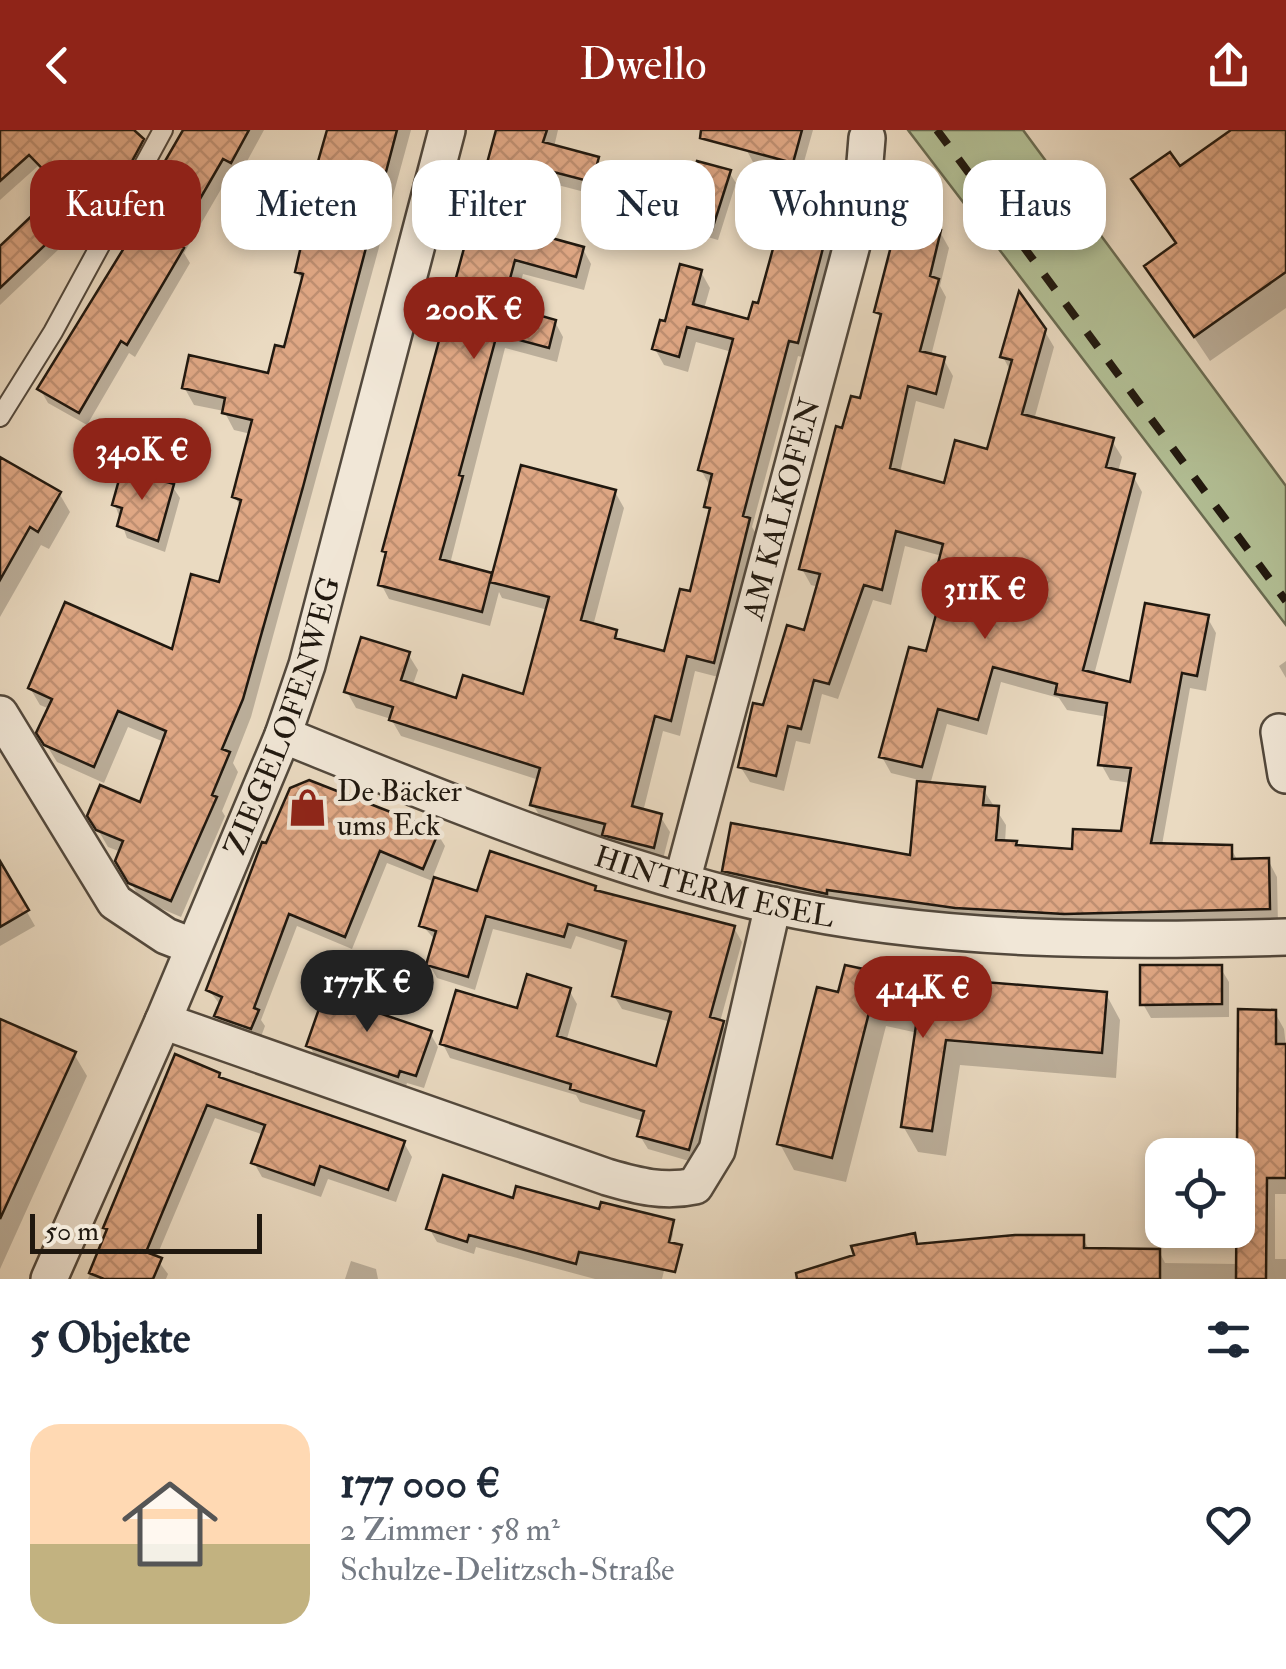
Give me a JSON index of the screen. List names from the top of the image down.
{
  "streets": {
    "street": ["AM KALKOFEN", "ZIEGELOFENWEG", "HINTERM ESEL"]
  },
  "crossings": [
    ["AM KALKOFEN", "HINTERM ESEL"],
    ["ZIEGELOFENWEG", "HINTERM ESEL"]
  ],
  "places": {
    "shop": ["De Bäcker ums Eck"]
  },
  "scale_bar": "50 m",
  "page": {
    "header": "Dwello",
    "chip": [
      "Kaufen",
      "Mieten",
      "Filter",
      "Neu",
      "Wohnung",
      "Haus"
    ],
    "price": [
      "200K €",
      "340K €",
      "311K €",
      "177K €",
      "414K €"
    ],
    "scale": "50 m",
    "heading": "5 Objekte",
    "list": [
      {
        "name": "177 000 €",
        "note": "2 Zimmer · 58 m² · Schulze-Delitzsch-Straße"
      }
    ]
  }
}
